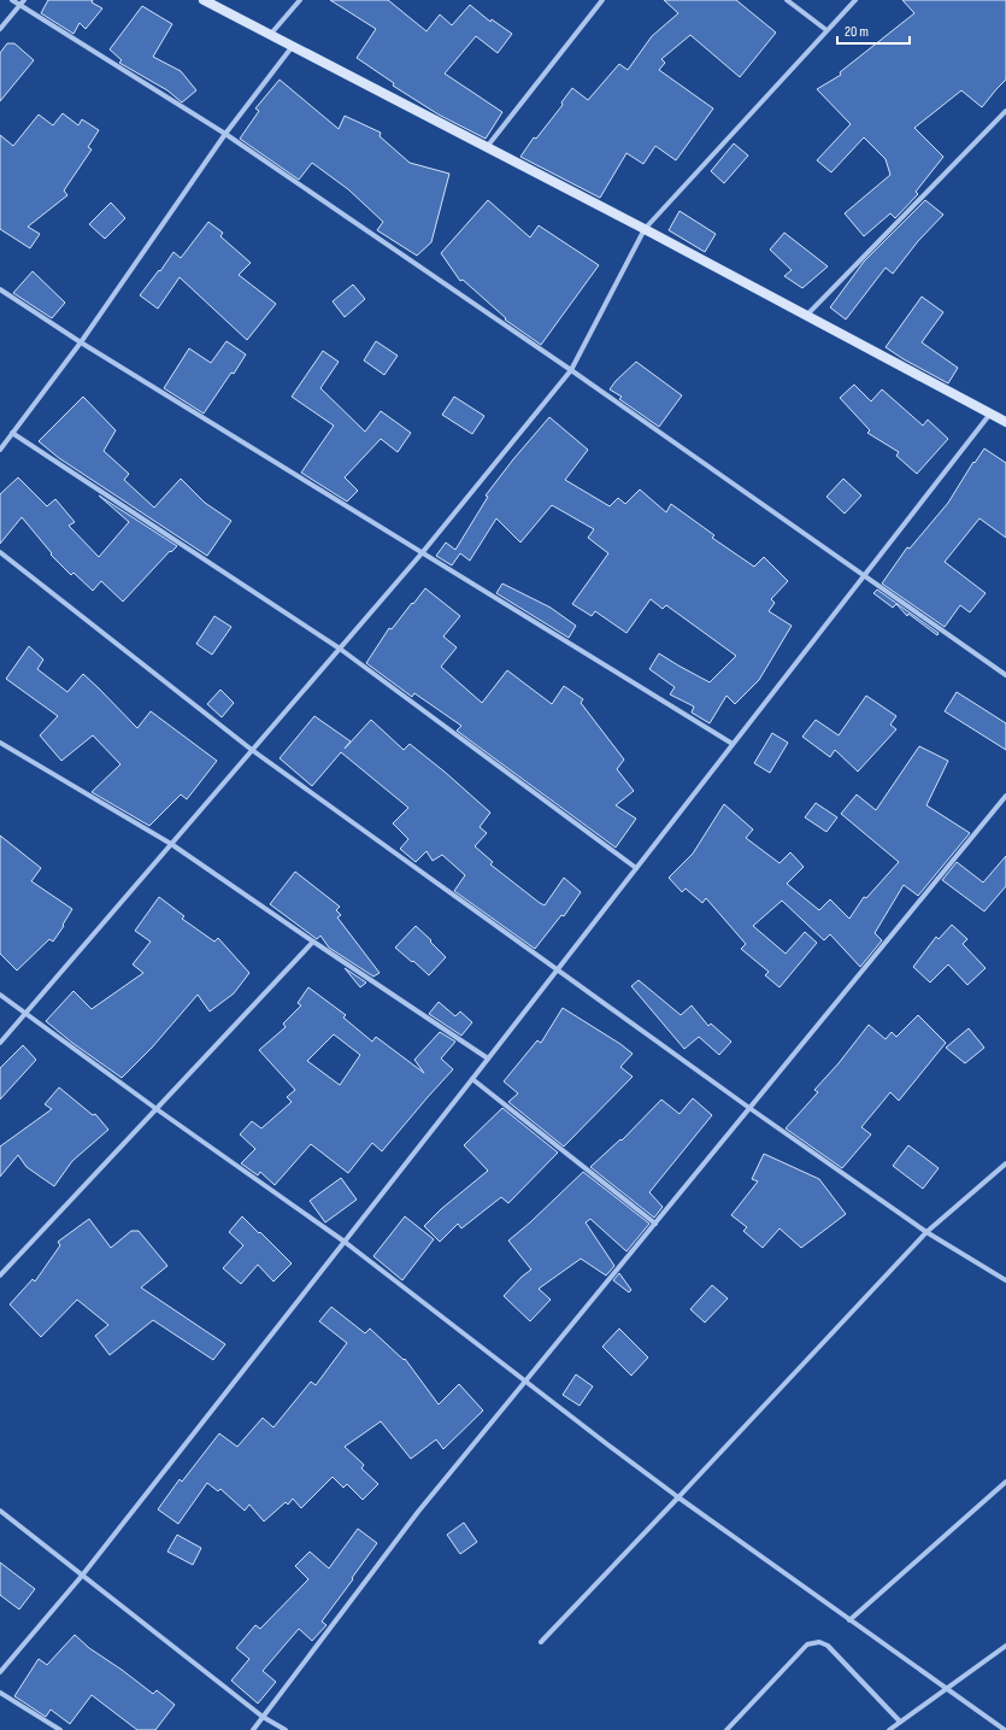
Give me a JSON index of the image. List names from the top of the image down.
{
  "scale_bar": "20 m"
}
